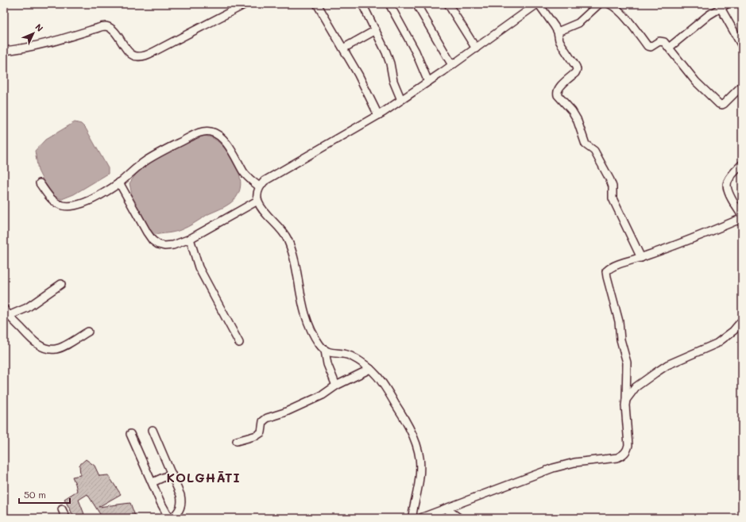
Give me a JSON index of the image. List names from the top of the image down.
{
  "districts": ["KOLGHĀTI"],
  "scale_bar": "50 m",
  "north": "top right"
}
